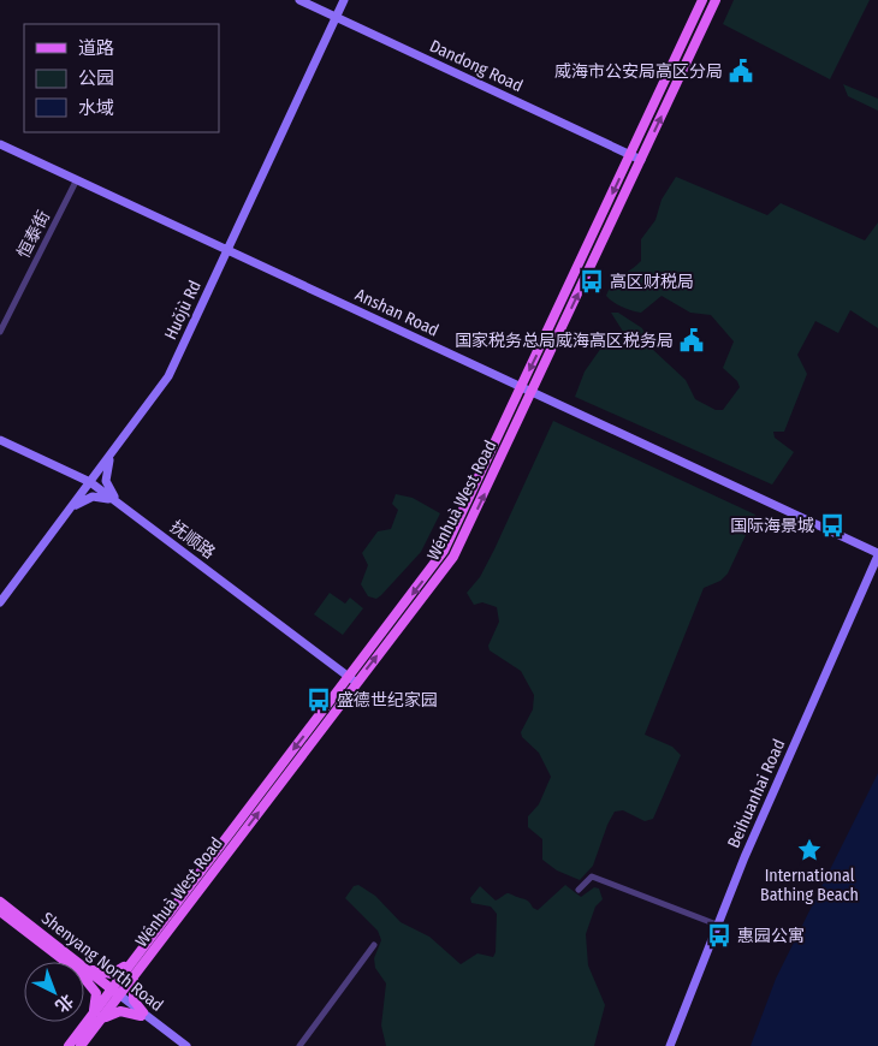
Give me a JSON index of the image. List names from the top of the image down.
{
  "streets": {
    "main road": [
      "Dandong Road",
      "Huǒjù Rd",
      "Anshan Road",
      "Wénhuà West Road",
      "抚顺路",
      "Beihuanhai Road",
      "Shenyang North Road"
    ],
    "street": ["恒泰街"]
  },
  "crossings": [
    ["Dandong Road", "Huǒjù Rd"],
    ["Dandong Road", "Wénhuà West Road"],
    ["恒泰街", "Anshan Road"],
    ["Huǒjù Rd", "Anshan Road"],
    ["Huǒjù Rd", "抚顺路"],
    ["Anshan Road", "Wénhuà West Road"],
    ["Anshan Road", "Beihuanhai Road"],
    ["Wénhuà West Road", "抚顺路"],
    ["Wénhuà West Road", "Shenyang North Road"]
  ],
  "places": {
    "public building": ["威海市公安局高区分局", "国家税务总局威海高区税务局"],
    "bus stop": [
      "高区财税局",
      "国际海景城",
      "盛德世纪家园",
      "惠园公寓"
    ],
    "place": ["International Bathing Beach"]
  },
  "legend": ["道路", "公园", "水域"],
  "north": "bottom right"
}
